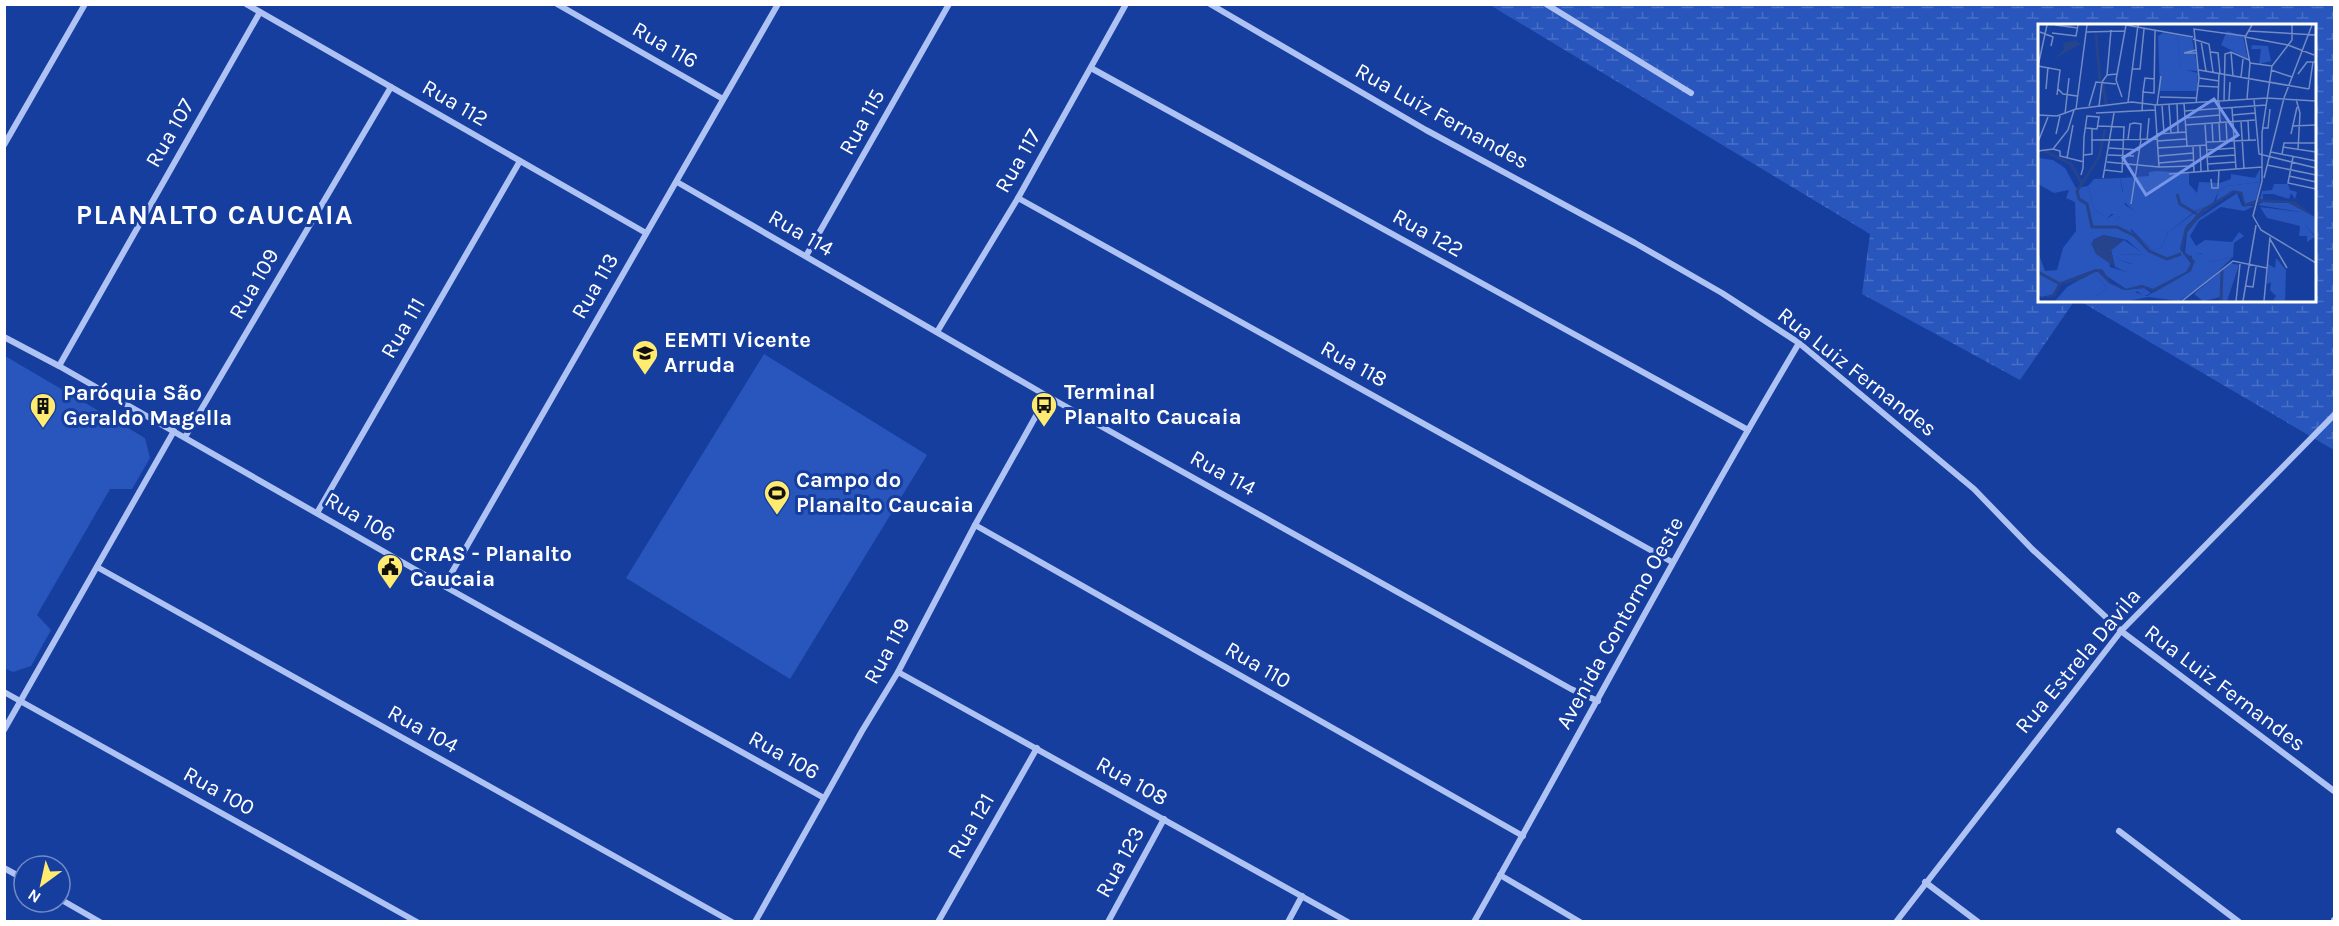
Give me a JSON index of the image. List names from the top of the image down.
{
  "streets": {
    "street": [
      "Rua 116",
      "Rua 112",
      "Rua Luiz Fernandes",
      "Rua 115",
      "Rua 107",
      "Rua 117",
      "Rua 114",
      "Rua 122",
      "Rua 109",
      "Rua 113",
      "Rua 111",
      "Rua 118",
      "Rua 106",
      "Avenida Contorno Oeste",
      "Rua 119",
      "Rua Estrela Davila",
      "Rua 110",
      "Rua 104",
      "Rua 108",
      "Rua 100",
      "Rua 121",
      "Rua 123"
    ]
  },
  "crossings": [
    ["Rua 116", "Rua 113"],
    ["Rua 112", "Rua 107"],
    ["Rua 112", "Rua 109"],
    ["Rua 112", "Rua 113"],
    ["Rua 112", "Rua 111"],
    ["Rua Luiz Fernandes", "Avenida Contorno Oeste"],
    ["Rua Luiz Fernandes", "Rua Estrela Davila"],
    ["Rua 115", "Rua 114"],
    ["Rua 107", "Rua 106"],
    ["Rua 117", "Rua 114"],
    ["Rua 117", "Rua 122"],
    ["Rua 117", "Rua 118"],
    ["Rua 114", "Rua 113"],
    ["Rua 114", "Avenida Contorno Oeste"],
    ["Rua 114", "Rua 119"],
    ["Rua 122", "Avenida Contorno Oeste"],
    ["Rua 109", "Rua 106"],
    ["Rua 113", "Rua 106"],
    ["Rua 111", "Rua 106"],
    ["Rua 118", "Avenida Contorno Oeste"],
    ["Rua 106", "Rua 119"],
    ["Avenida Contorno Oeste", "Rua 110"],
    ["Rua 119", "Rua 110"],
    ["Rua 119", "Rua 108"],
    ["Rua 108", "Rua 121"],
    ["Rua 108", "Rua 123"]
  ],
  "districts": ["PLANALTO CAUCAIA"],
  "places": {
    "school or university": ["EEMTI Vicente Arruda"],
    "bus stop": ["Terminal Planalto Caucaia"],
    "building": ["Paróquia São Geraldo Magella"],
    "sports": ["Campo do Planalto Caucaia"],
    "public building": ["CRAS - Planalto Caucaia"]
  },
  "north": "bottom left"
}
